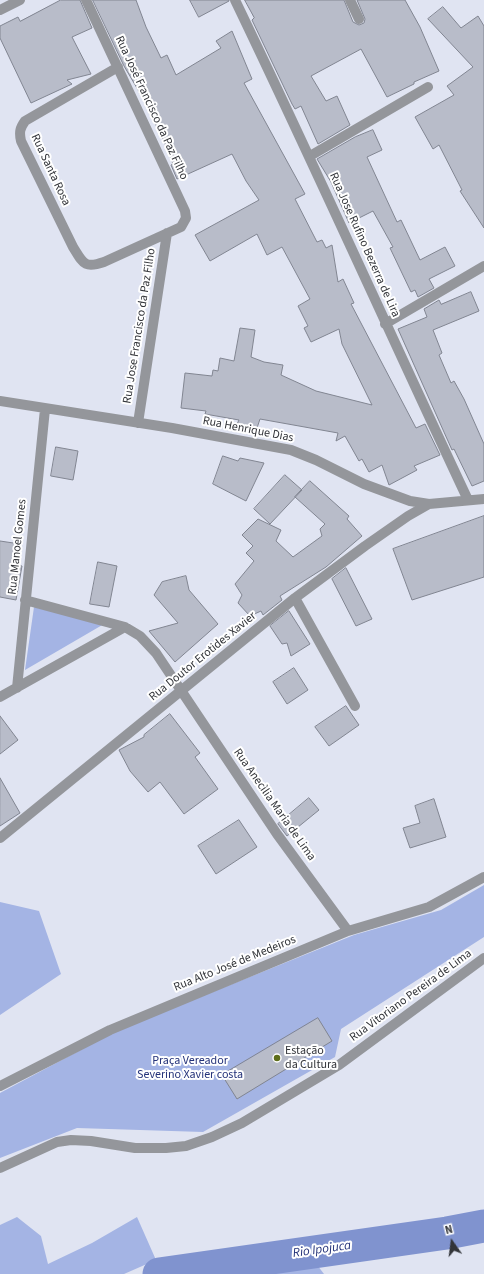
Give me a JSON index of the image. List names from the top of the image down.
{
  "streets": {
    "street": [
      "Rua José Francisco da Paz Filho",
      "Rua Santa Rosa",
      "Rua Jose Rufino Bezerra de Lira",
      "Rua Jose Francisco da Paz Filho",
      "Rua Henrique Dias",
      "Rua Manoel Gomes",
      "Rua Doutor Erotides Xavier",
      "Rua Anecìlia Maria de Lima",
      "Rua Alto José de Medeiros",
      "Rua Vitoriano Pereira de Lima"
    ]
  },
  "crossings": [
    ["Rua José Francisco da Paz Filho", "Rua Santa Rosa"],
    ["Rua José Francisco da Paz Filho", "Rua Jose Francisco da Paz Filho"],
    ["Rua Santa Rosa", "Rua Jose Francisco da Paz Filho"],
    ["Rua Jose Rufino Bezerra de Lira", "Rua Henrique Dias"],
    ["Rua Jose Francisco da Paz Filho", "Rua Henrique Dias"],
    ["Rua Henrique Dias", "Rua Manoel Gomes"],
    ["Rua Henrique Dias", "Rua Doutor Erotides Xavier"],
    ["Rua Manoel Gomes", "Rua Anecìlia Maria de Lima"],
    ["Rua Doutor Erotides Xavier", "Rua Anecìlia Maria de Lima"],
    ["Rua Anecìlia Maria de Lima", "Rua Alto José de Medeiros"]
  ],
  "water": ["Rio Ipojuca"],
  "parks": ["Praça Vereador Severino Xavier costa"],
  "places": ["Estação da Cultura"],
  "north": "top"
}
